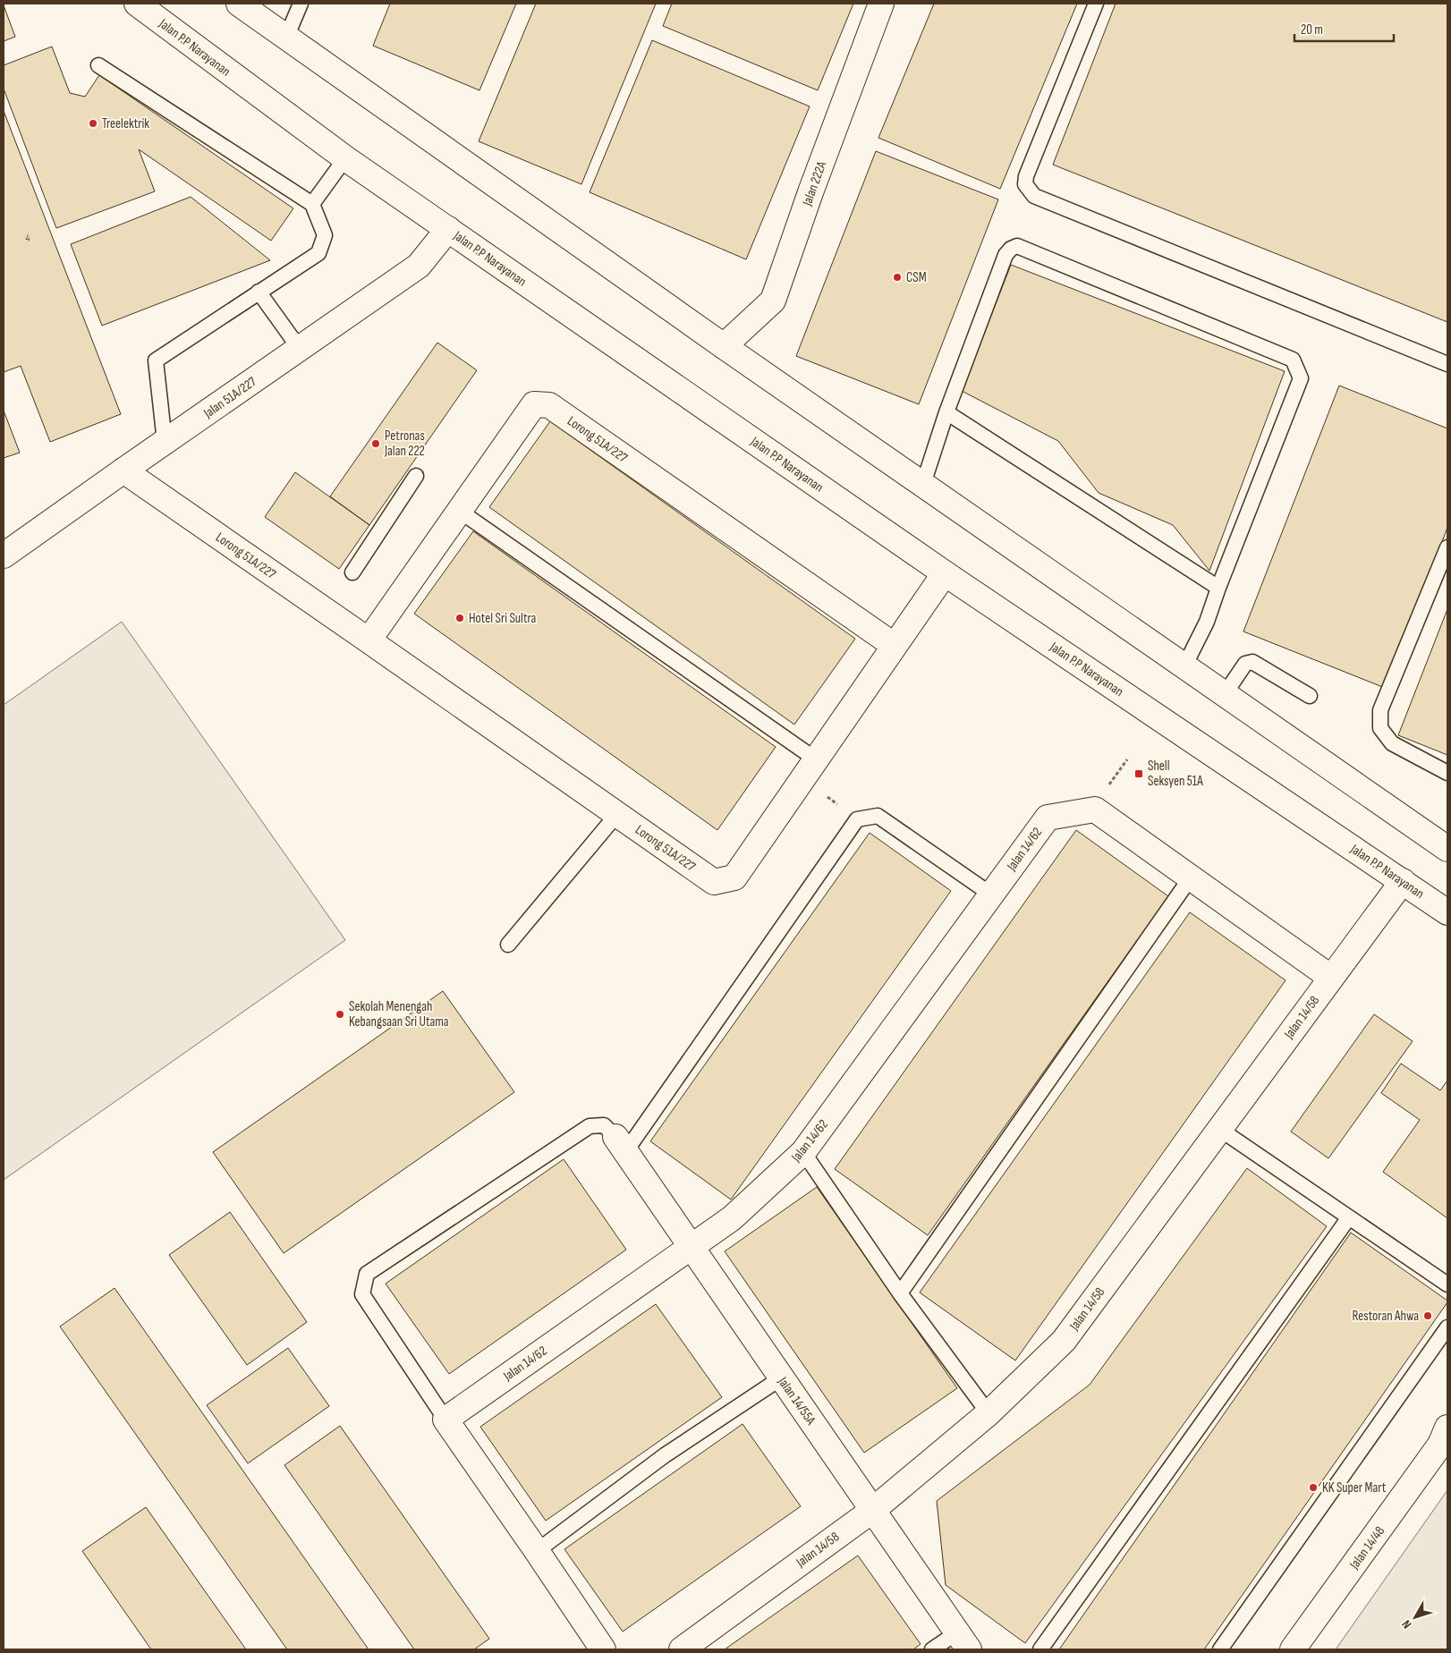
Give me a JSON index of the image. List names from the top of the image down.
{
  "streets": {
    "street": [
      "Jalan P.P Narayanan",
      "Jalan 222A",
      "Jalan 51A/227",
      "Lorong 51A/227",
      "Jalan 14/62",
      "Jalan 14/58",
      "Jalan 14/55A",
      "Jalan 14/48"
    ]
  },
  "crossings": [
    ["Jalan P.P Narayanan", "Jalan 51A/227"],
    ["Jalan P.P Narayanan", "Lorong 51A/227"],
    ["Jalan P.P Narayanan", "Jalan 14/58"],
    ["Jalan 51A/227", "Lorong 51A/227"],
    ["Jalan 14/62", "Jalan 14/58"],
    ["Jalan 14/62", "Jalan 14/55A"],
    ["Jalan 14/58", "Jalan 14/55A"]
  ],
  "places": {
    "other": [
      "Treelektrik",
      "CSM",
      "Petronas Jalan 222",
      "Hotel Sri Sultra",
      "Sekolah Menengah Kebangsaan Sri Utama",
      "Restoran Ahwa",
      "KK Super Mart"
    ],
    "transit": ["Shell Seksyen 51A"]
  },
  "house_numbers": ["4"],
  "scale_bar": "20 m",
  "north": "bottom left"
}
